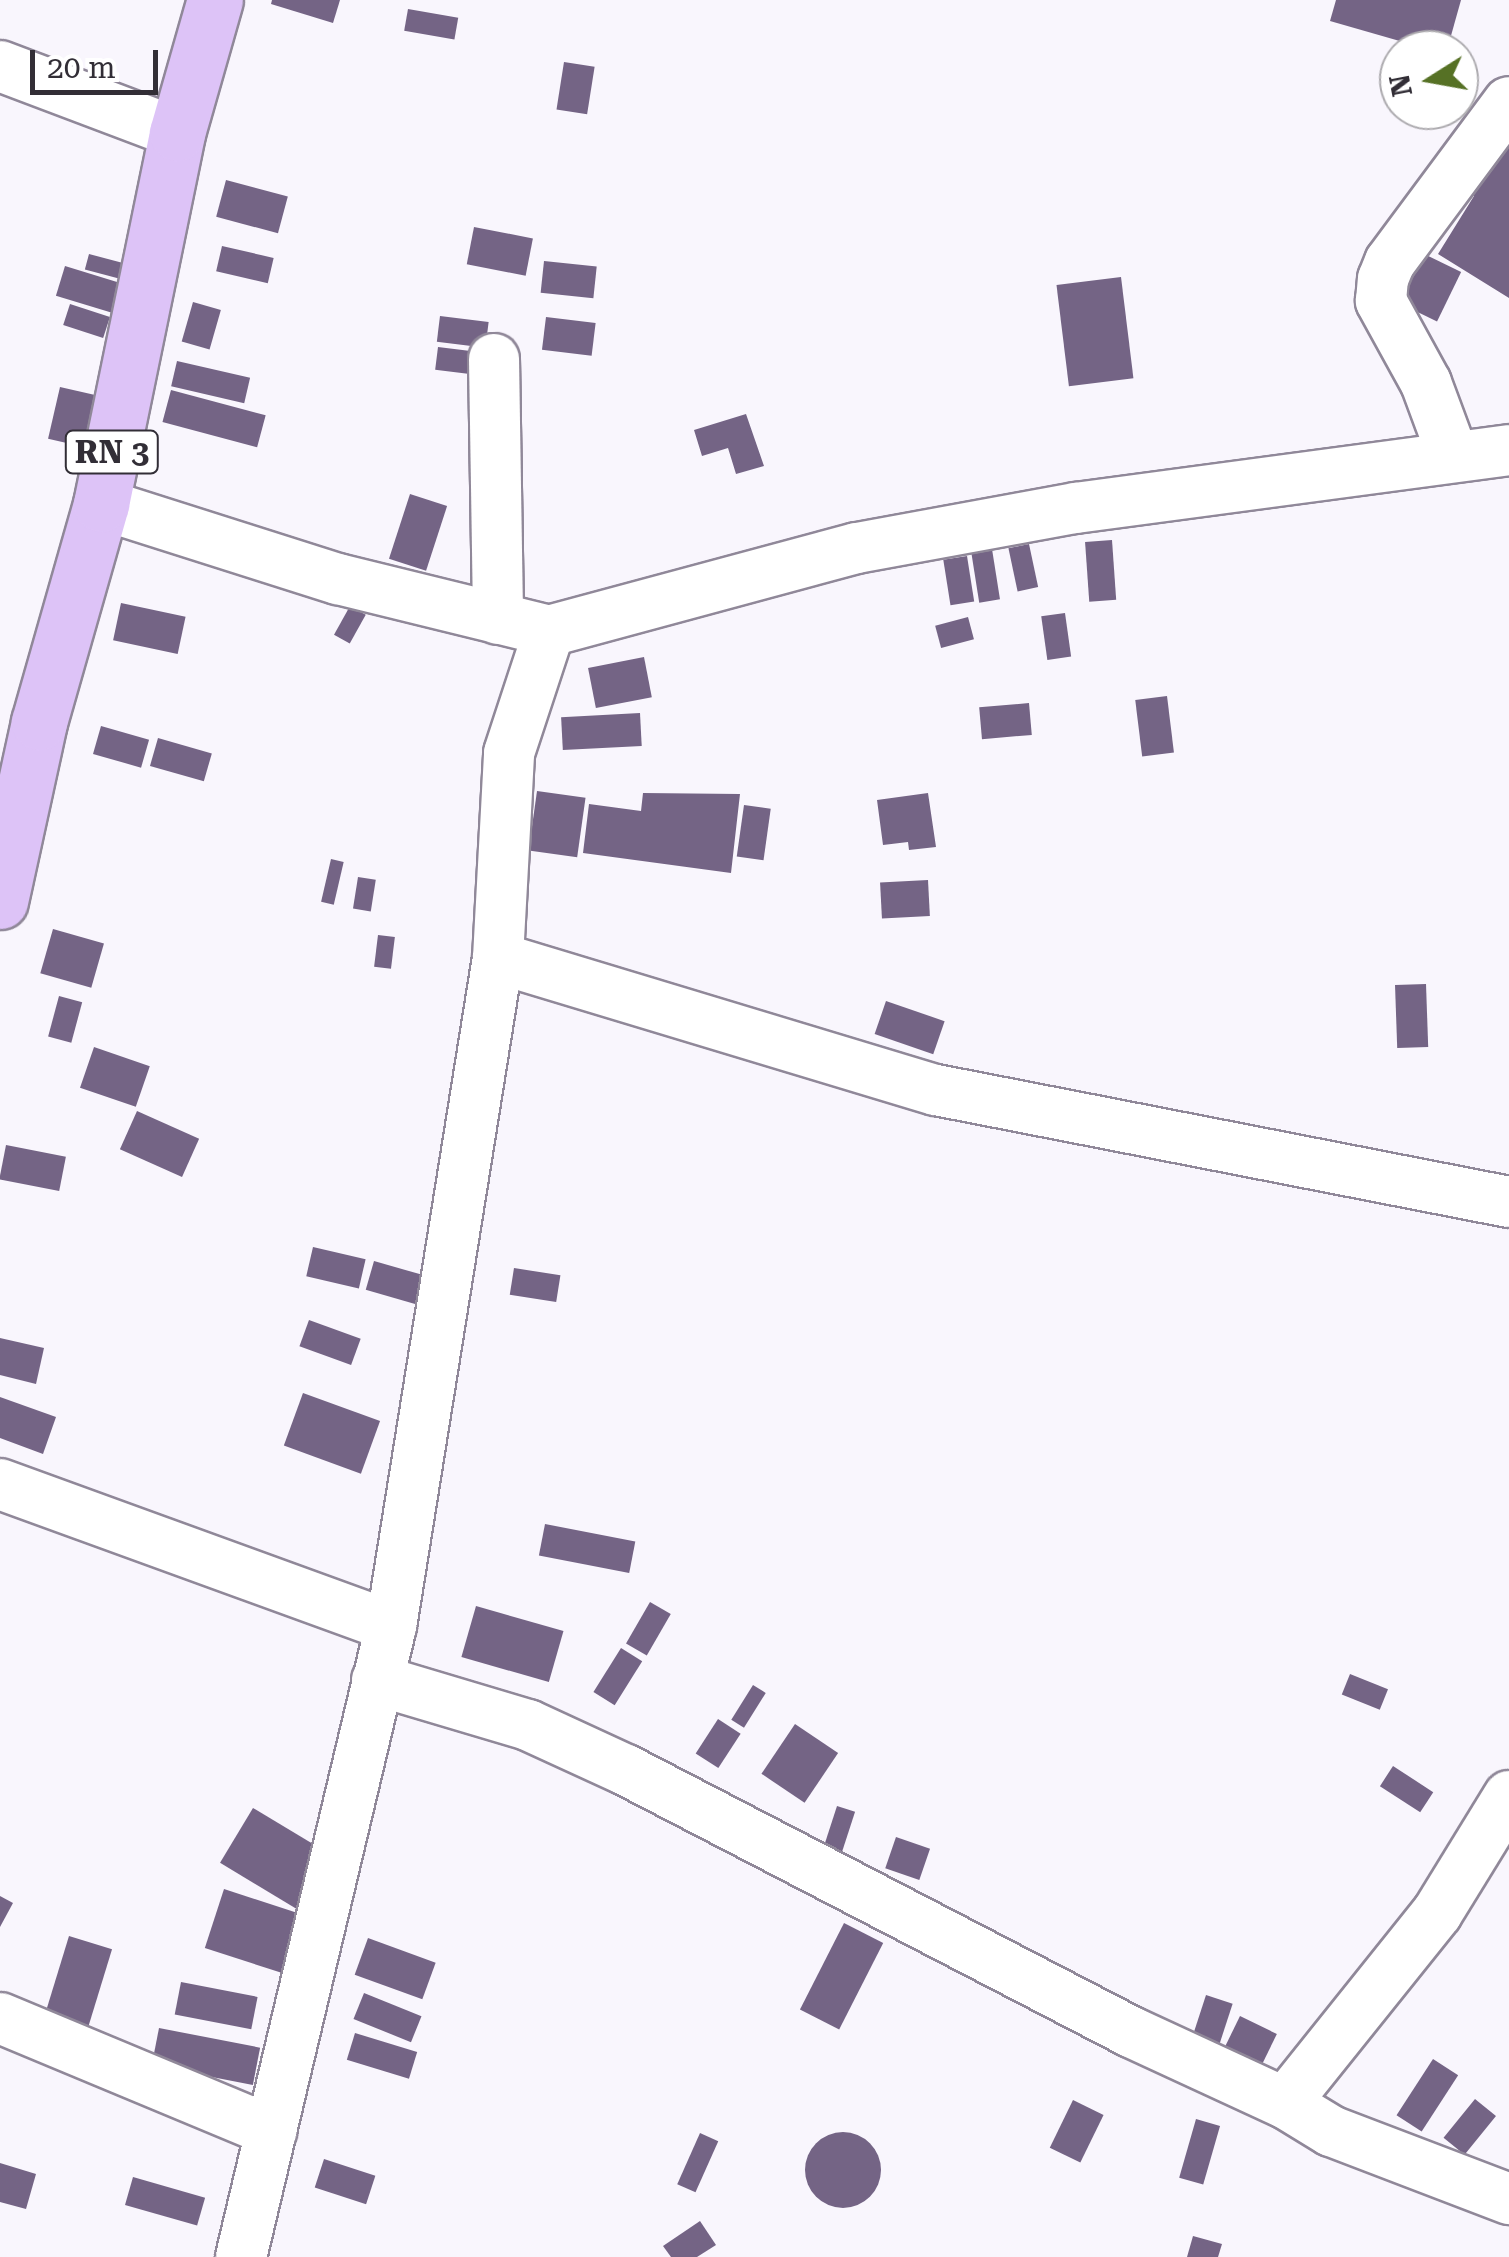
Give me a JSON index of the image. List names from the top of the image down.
{
  "streets": {
    "main road": ["RN 3"]
  },
  "scale_bar": "20 m",
  "north": "left"
}
